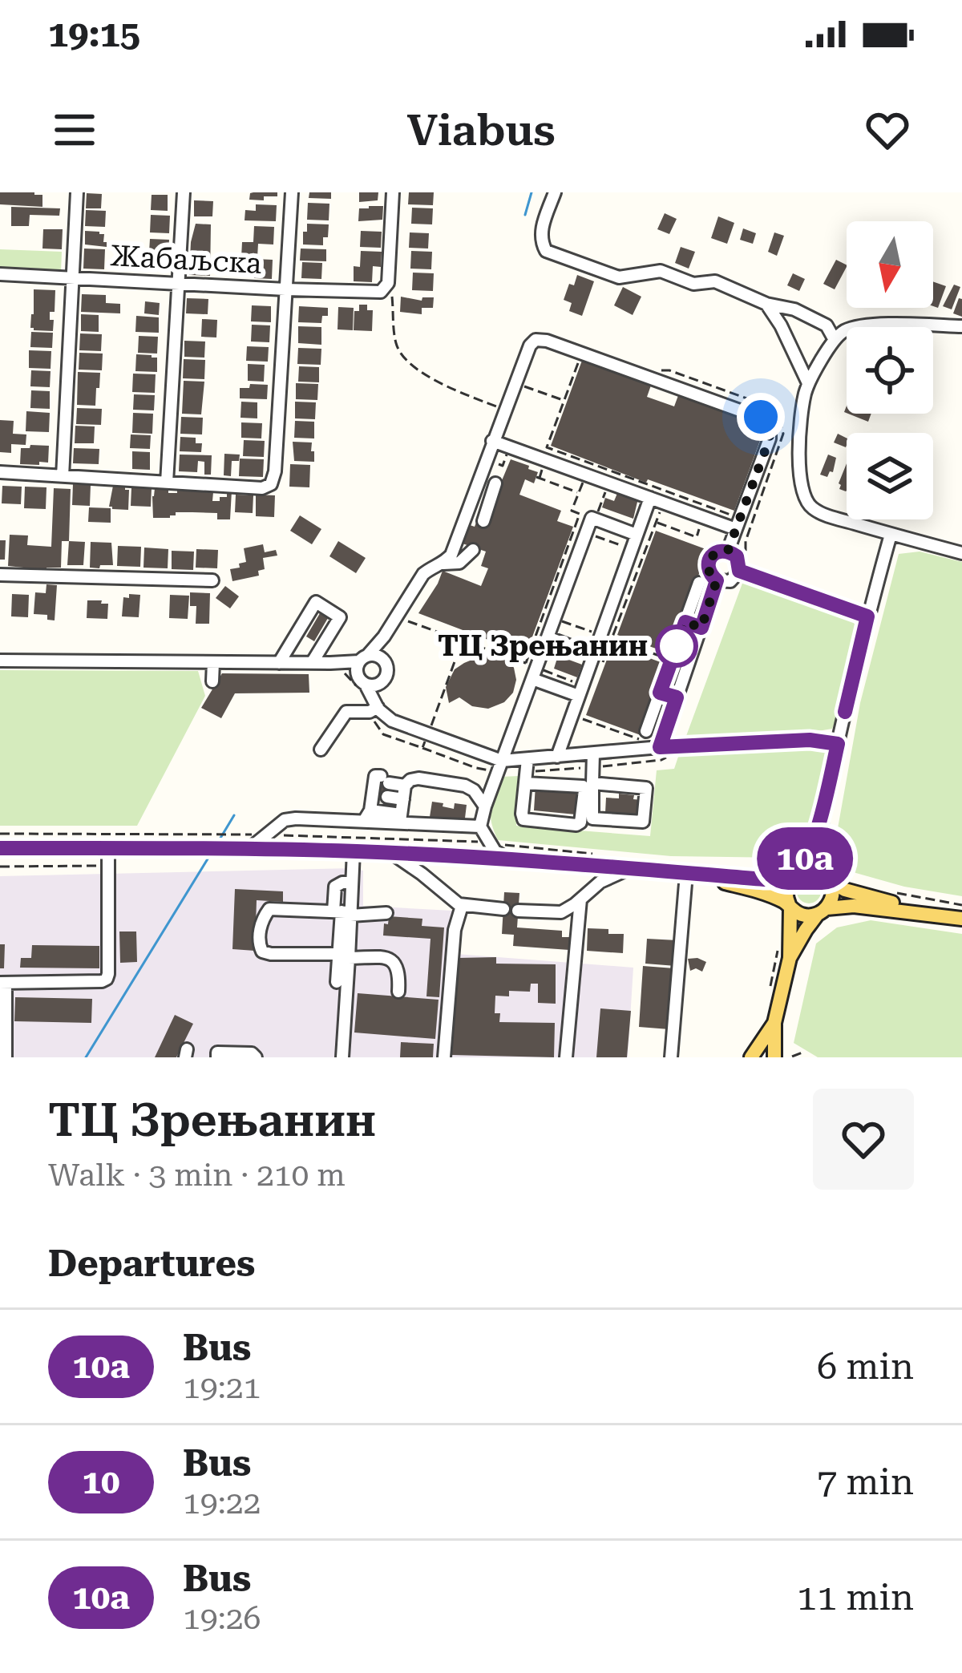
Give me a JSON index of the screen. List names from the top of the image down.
{
  "streets": {
    "street": ["Жабаљска"]
  },
  "places": ["ТЦ Зрењанин"],
  "lines": ["bus line 10а"],
  "north": "bottom",
  "page": {
    "status": "19:15",
    "header": "Viabus",
    "on_map": "10а",
    "heading": [
      ["ТЦ Зрењанин", "Walk · 3 min · 210 m"],
      "Departures"
    ],
    "list": [
      {
        "mark": "10а",
        "name": "Bus",
        "note": "19:21",
        "value": "6 min"
      },
      {
        "mark": "10",
        "name": "Bus",
        "note": "19:22",
        "value": "7 min"
      },
      {
        "mark": "10а",
        "name": "Bus",
        "note": "19:26",
        "value": "11 min"
      }
    ]
  }
}
